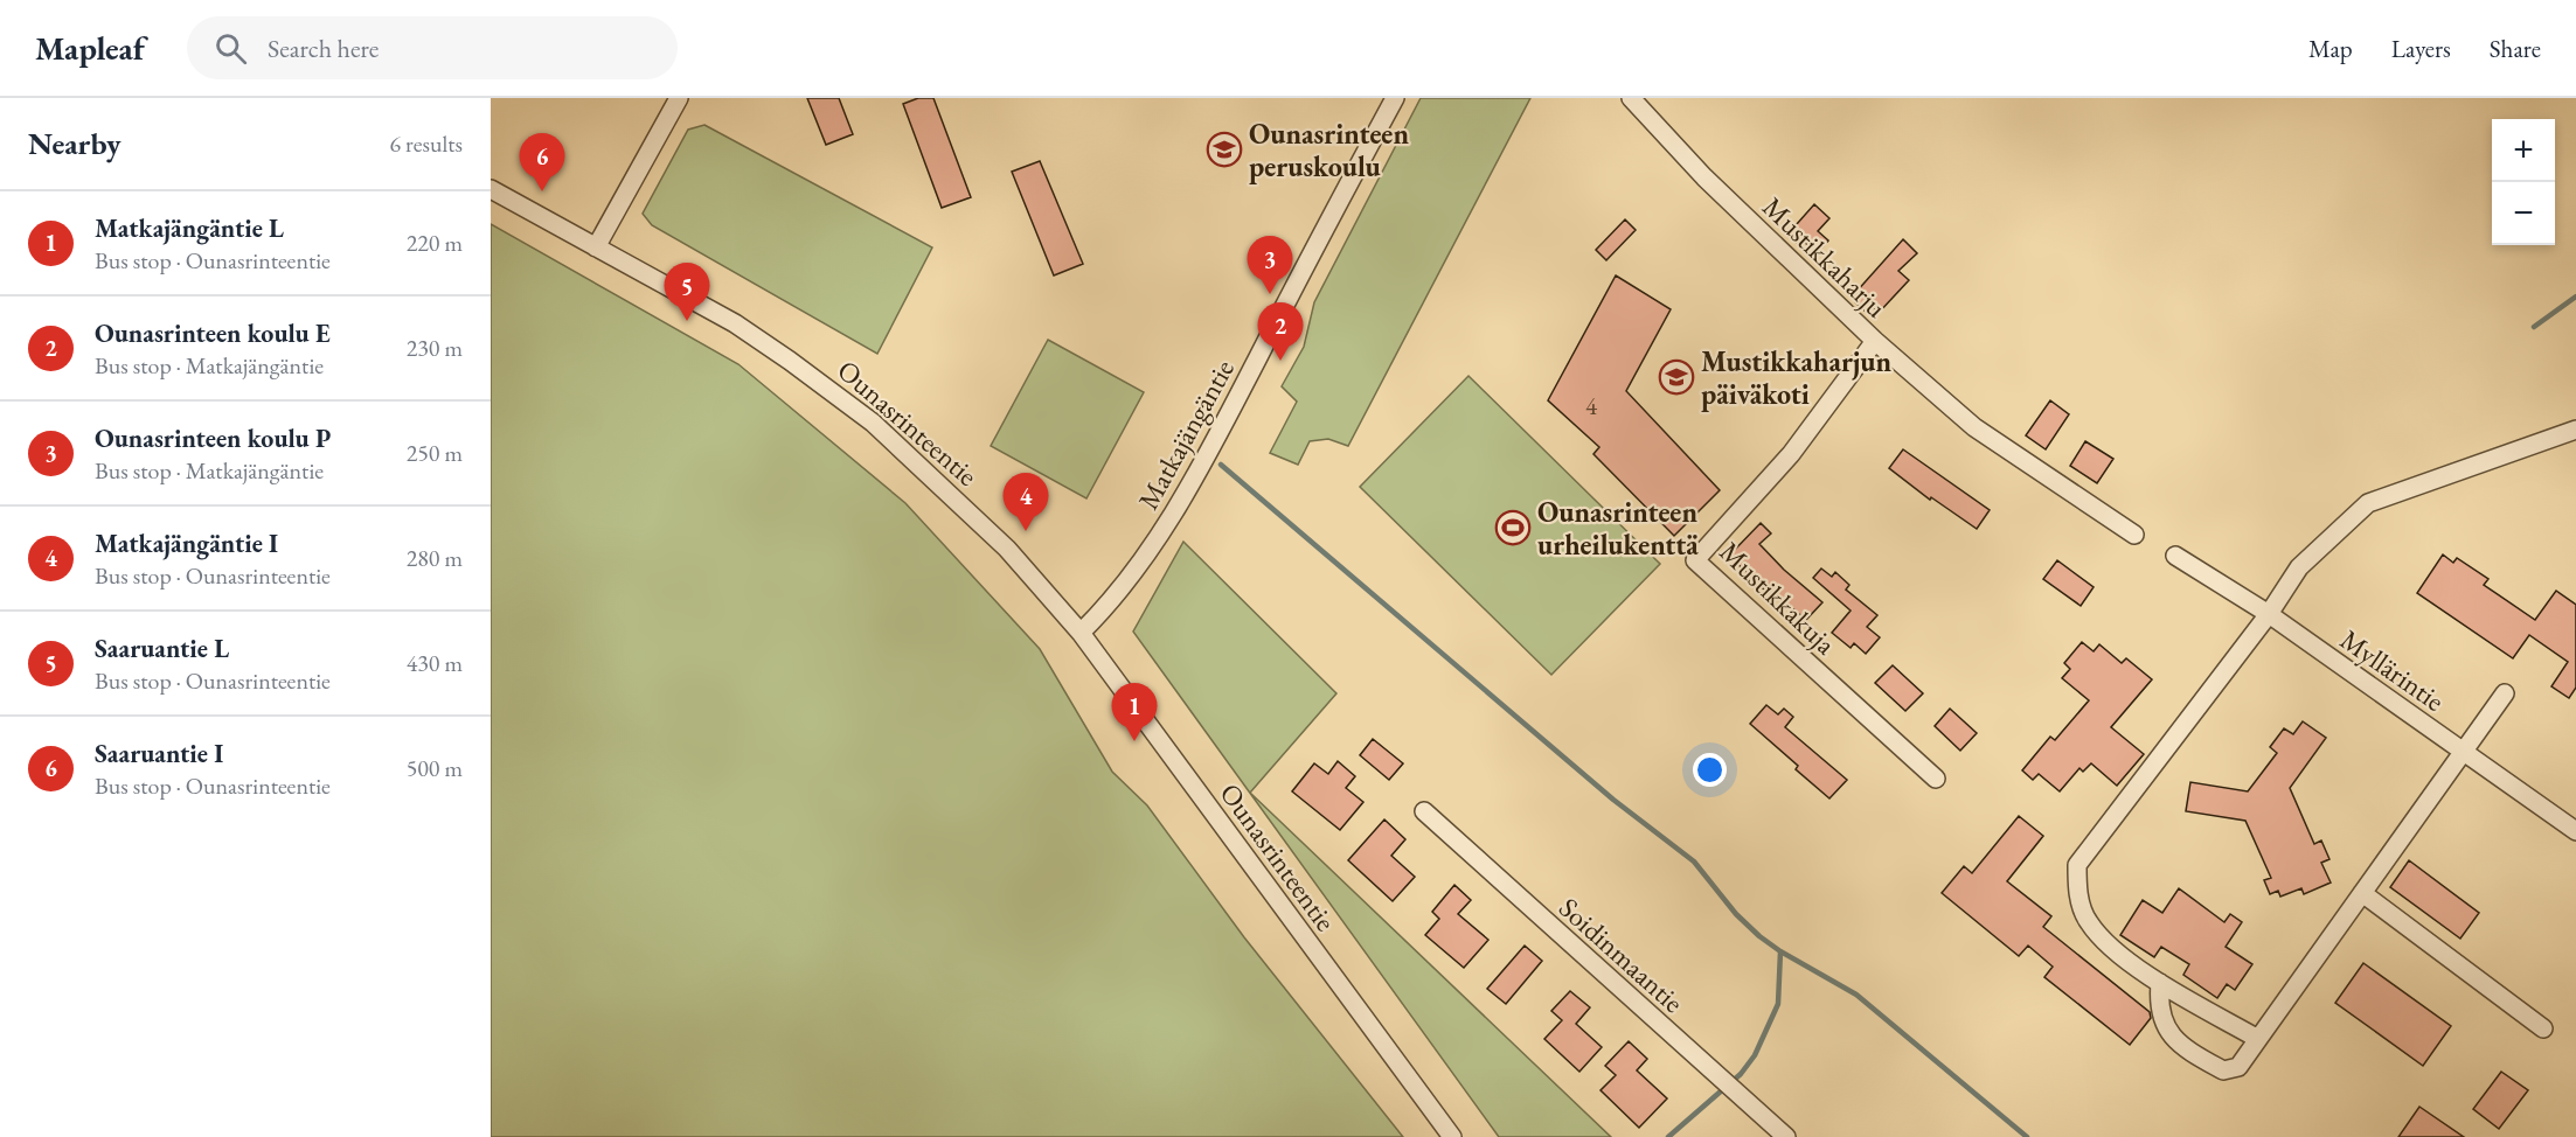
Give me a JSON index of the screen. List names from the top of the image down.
{
  "streets": {
    "street": [
      "Mustikkaharju",
      "Ounasrinteentie",
      "Matkajängäntie",
      "Mustikkakuja",
      "Myllärintie",
      "Soidinmaantie"
    ]
  },
  "crossings": [
    ["Mustikkaharju", "Mustikkakuja"],
    ["Ounasrinteentie", "Matkajängäntie"]
  ],
  "places": {
    "school or university": ["Ounasrinteen peruskoulu", "Mustikkaharjun päiväkoti"],
    "sports": ["Ounasrinteen urheilukenttä"]
  },
  "house_numbers": ["4"],
  "page": {
    "header": "Mapleaf",
    "search": "Search here",
    "nav": ["Map", "Layers", "Share"],
    "heading": ["Nearby", "6 results"],
    "map_buttons": ["+", "−"],
    "pins": [
      "6",
      "3",
      "5",
      "2",
      "4",
      "1"
    ],
    "list": [
      {
        "mark": "1",
        "name": "Matkajängäntie L",
        "note": "Bus stop · Ounasrinteentie",
        "value": "220 m"
      },
      {
        "mark": "2",
        "name": "Ounasrinteen koulu E",
        "note": "Bus stop · Matkajängäntie",
        "value": "230 m"
      },
      {
        "mark": "3",
        "name": "Ounasrinteen koulu P",
        "note": "Bus stop · Matkajängäntie",
        "value": "250 m"
      },
      {
        "mark": "4",
        "name": "Matkajängäntie I",
        "note": "Bus stop · Ounasrinteentie",
        "value": "280 m"
      },
      {
        "mark": "5",
        "name": "Saaruantie L",
        "note": "Bus stop · Ounasrinteentie",
        "value": "430 m"
      },
      {
        "mark": "6",
        "name": "Saaruantie I",
        "note": "Bus stop · Ounasrinteentie",
        "value": "500 m"
      }
    ]
  }
}
